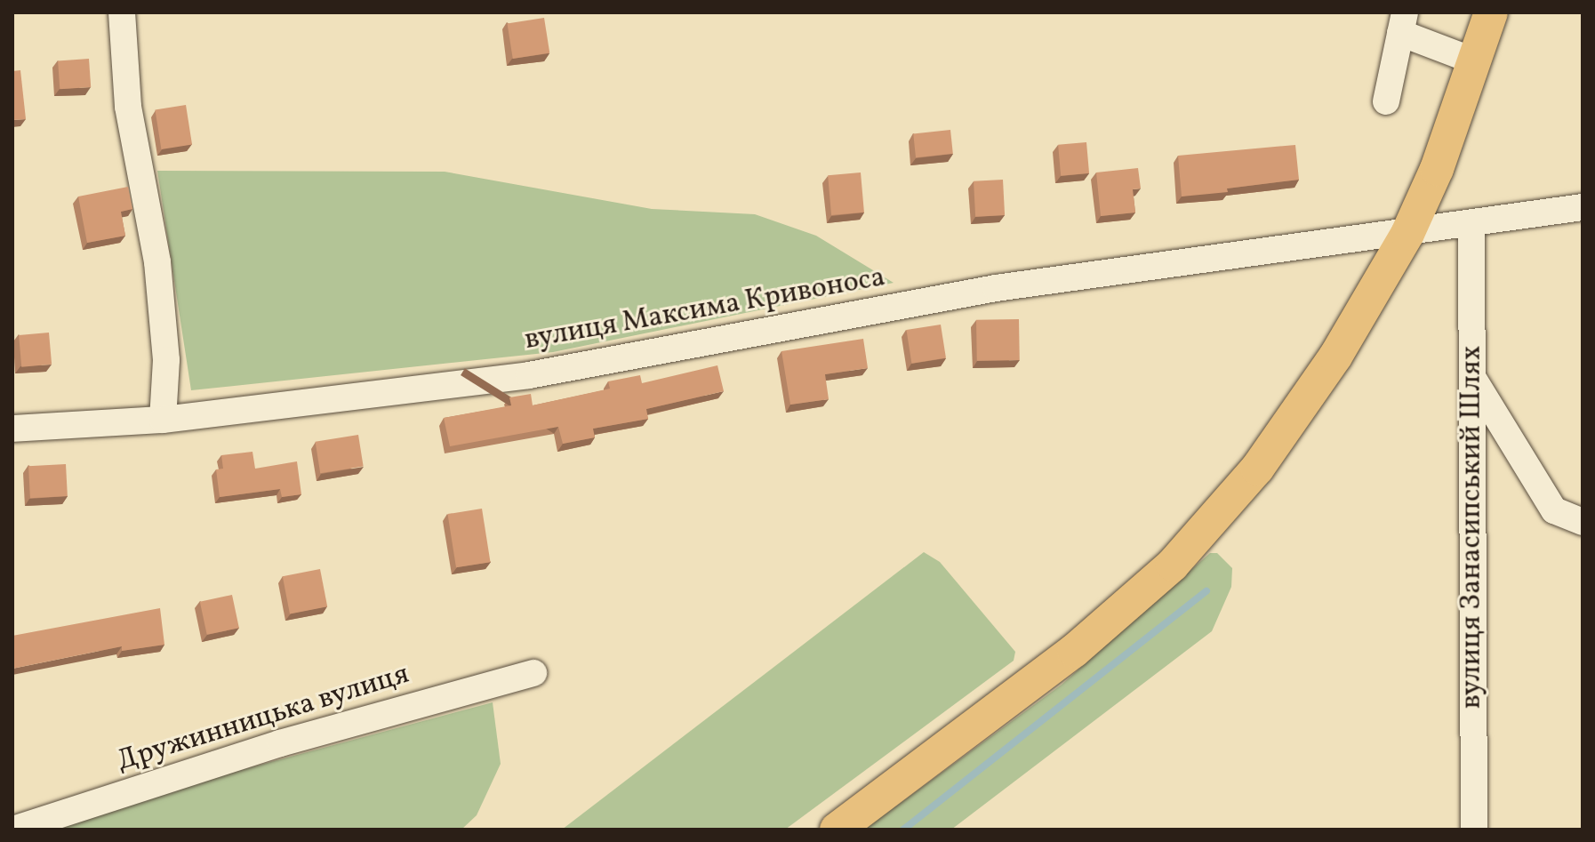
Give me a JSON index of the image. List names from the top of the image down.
{
  "streets": {
    "street": ["вулиця Максима Кривоноса", "вулиця Занасипський Шлях", "Дружинницька вулиця"]
  },
  "crossings": [
    ["вулиця Максима Кривоноса", "вулиця Занасипський Шлях"]
  ]
}
